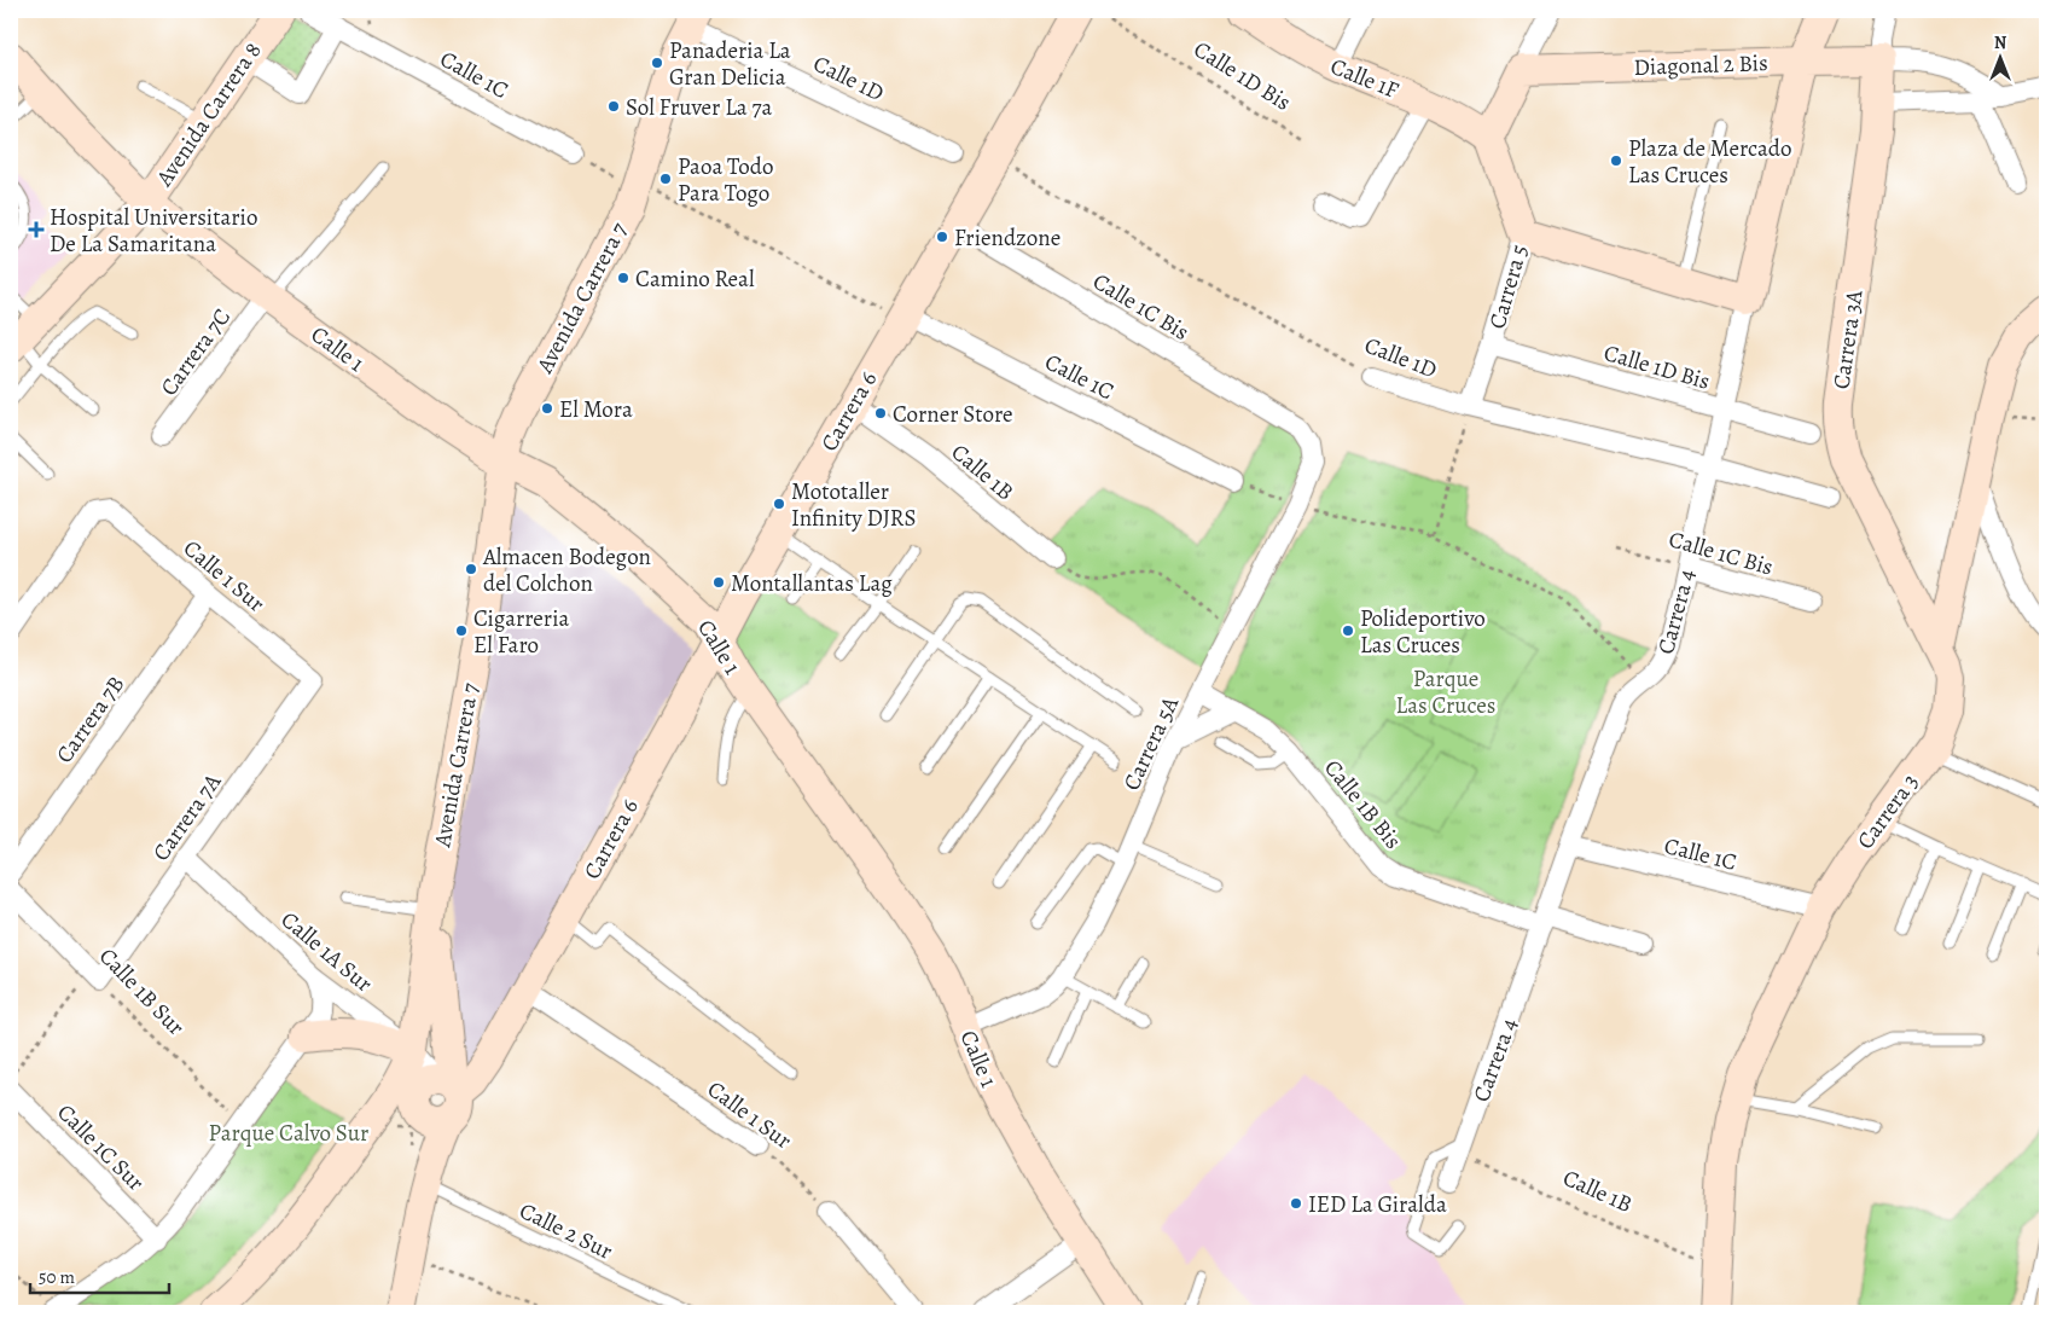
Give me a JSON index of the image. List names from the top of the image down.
{
  "streets": {
    "street": [
      "Diagonal 2 Bis",
      "Calle 1C",
      "Calle 1D Bis",
      "Calle 1D",
      "Calle 1F",
      "Avenida Carrera 8",
      "Carrera 5",
      "Avenida Carrera 7",
      "Calle 1C Bis",
      "Carrera 3A",
      "Calle 1",
      "Carrera 7C",
      "Carrera 6",
      "Calle 1B",
      "Calle 1 Sur",
      "Carrera 4",
      "Carrera 7B",
      "Carrera 5A",
      "Calle 1B Bis",
      "Carrera 3",
      "Carrera 7A",
      "Calle 1A Sur",
      "Calle 1B Sur",
      "Calle 1C Sur"
    ],
    "lane": ["Calle 2 Sur"]
  },
  "crossings": [
    ["Diagonal 2 Bis", "Carrera 3A"],
    ["Diagonal 2 Bis", "Carrera 4"],
    ["Calle 1C", "Carrera 6"],
    ["Calle 1C", "Carrera 4"],
    ["Calle 1C", "Carrera 3"],
    ["Calle 1D Bis", "Carrera 5"],
    ["Calle 1D Bis", "Carrera 4"],
    ["Calle 1D", "Carrera 5"],
    ["Calle 1D", "Avenida Carrera 7"],
    ["Calle 1D", "Carrera 6"],
    ["Calle 1D", "Carrera 4"],
    ["Calle 1F", "Carrera 5"],
    ["Avenida Carrera 8", "Calle 1"],
    ["Avenida Carrera 7", "Calle 1"],
    ["Avenida Carrera 7", "Calle 1A Sur"],
    ["Calle 1C Bis", "Carrera 6"],
    ["Calle 1C Bis", "Carrera 4"],
    ["Calle 1C Bis", "Carrera 5A"],
    ["Carrera 3A", "Carrera 3"],
    ["Calle 1", "Carrera 7C"],
    ["Calle 1", "Carrera 6"],
    ["Calle 1", "Carrera 5A"],
    ["Carrera 6", "Calle 1B"],
    ["Carrera 6", "Calle 1 Sur"],
    ["Carrera 6", "Calle 1A Sur"],
    ["Calle 1B", "Carrera 4"],
    ["Calle 1B", "Carrera 3"],
    ["Calle 1 Sur", "Carrera 7B"],
    ["Calle 1 Sur", "Carrera 7A"],
    ["Carrera 4", "Calle 1B Bis"],
    ["Carrera 5A", "Calle 1B Bis"],
    ["Carrera 7A", "Calle 1A Sur"],
    ["Carrera 7A", "Calle 1B Sur"]
  ],
  "parks": ["Parque Las Cruces", "Parque Calvo Sur"],
  "places": {
    "other": [
      "Panaderia La Gran Delicia",
      "Sol Fruver La 7a",
      "Plaza de Mercado Las Cruces",
      "Paoa Todo Para Togo",
      "Friendzone",
      "Camino Real",
      "El Mora",
      "Corner Store",
      "Mototaller Infinity DJRS",
      "Almacen Bodegon del Colchon",
      "Montallantas Lag",
      "Cigarreria El Faro",
      "Polideportivo Las Cruces",
      "IED La Giralda"
    ],
    "health": ["Hospital Universitario De La Samaritana"]
  },
  "scale_bar": "50 m",
  "north": "top"
}
